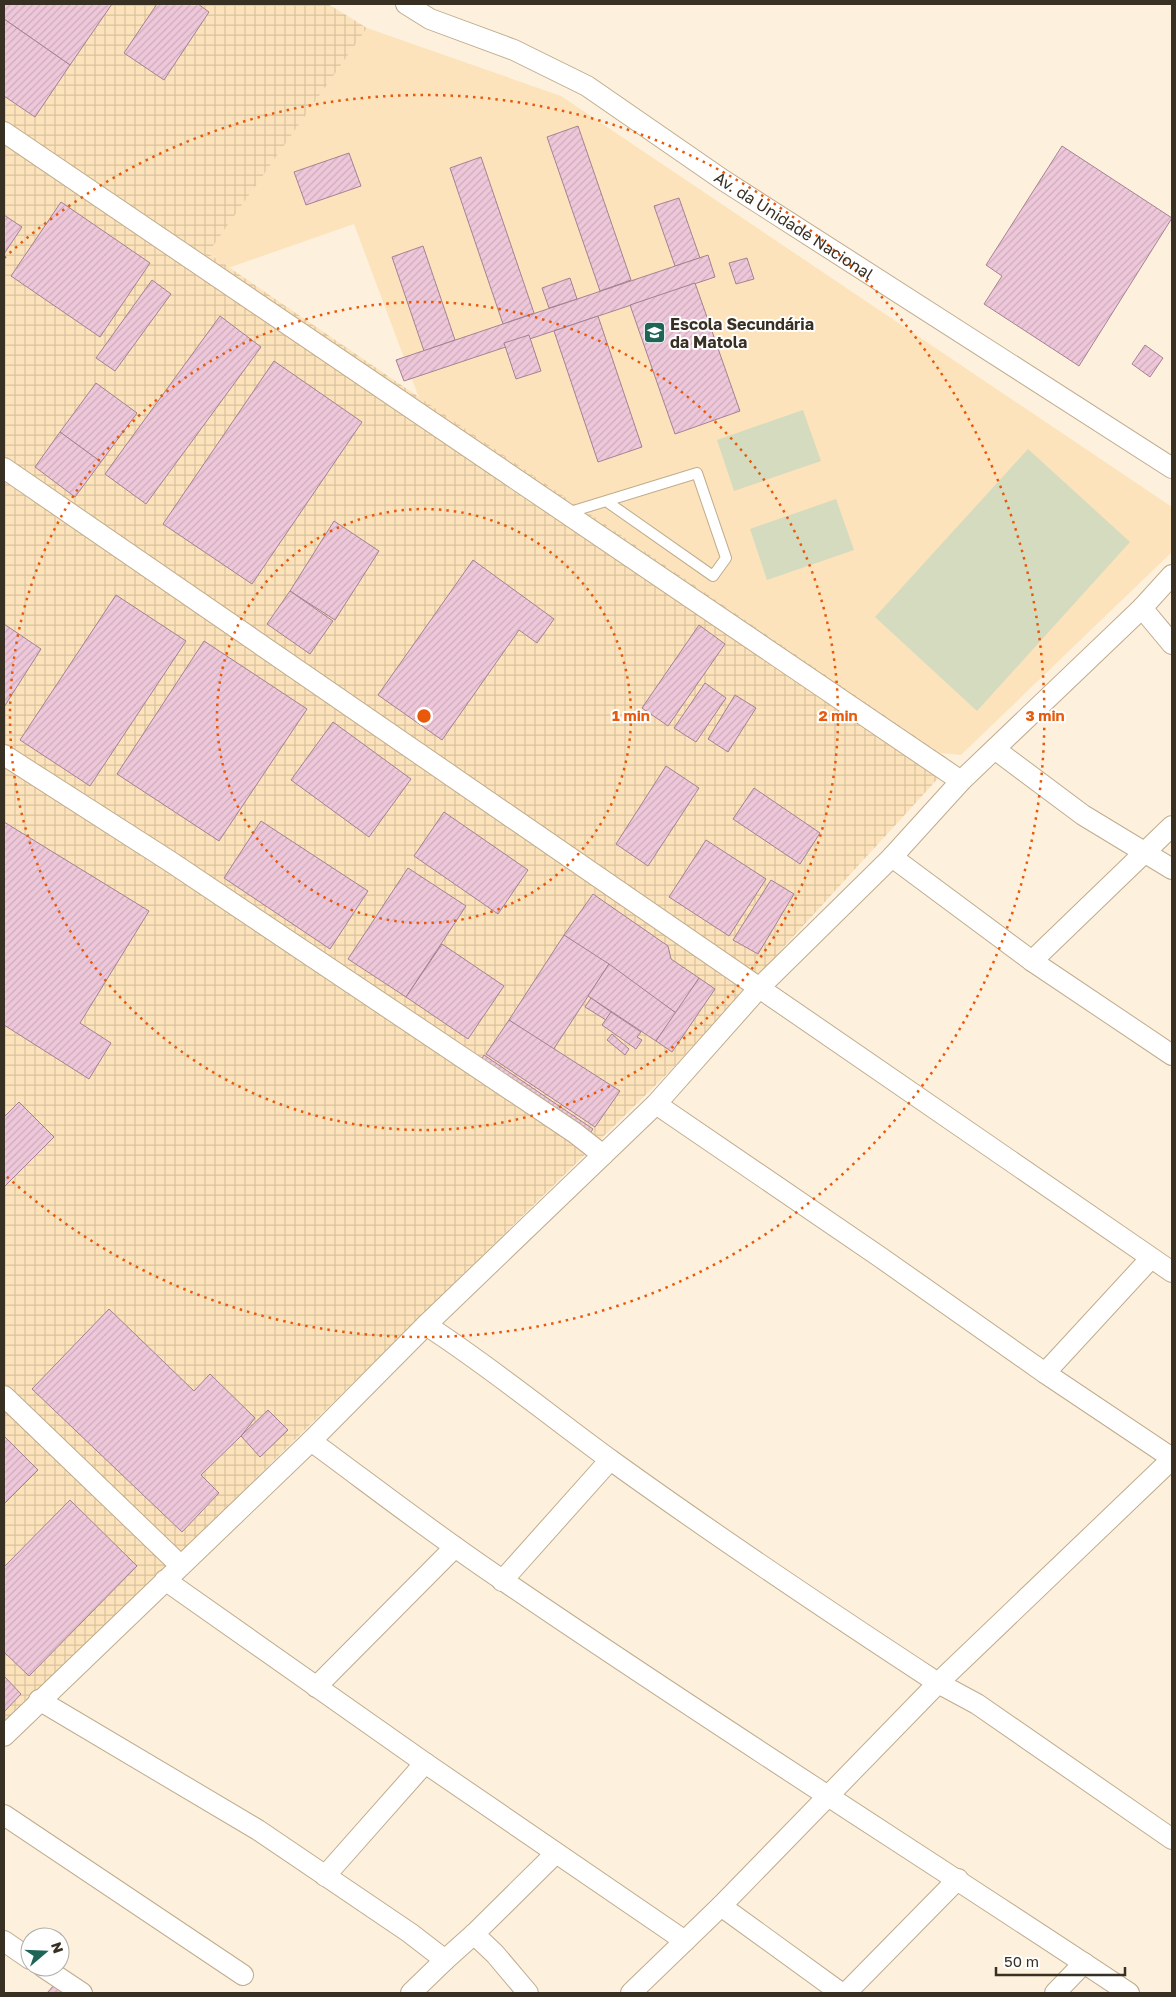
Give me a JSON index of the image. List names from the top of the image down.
{
  "streets": {
    "street": ["Av. da Unidade Nacional"]
  },
  "places": {
    "school or university": ["Escola Secundária da Matola"]
  },
  "scale_bar": "50 m",
  "north": "right",
  "rings": ["1 min", "2 min", "3 min"]
}
